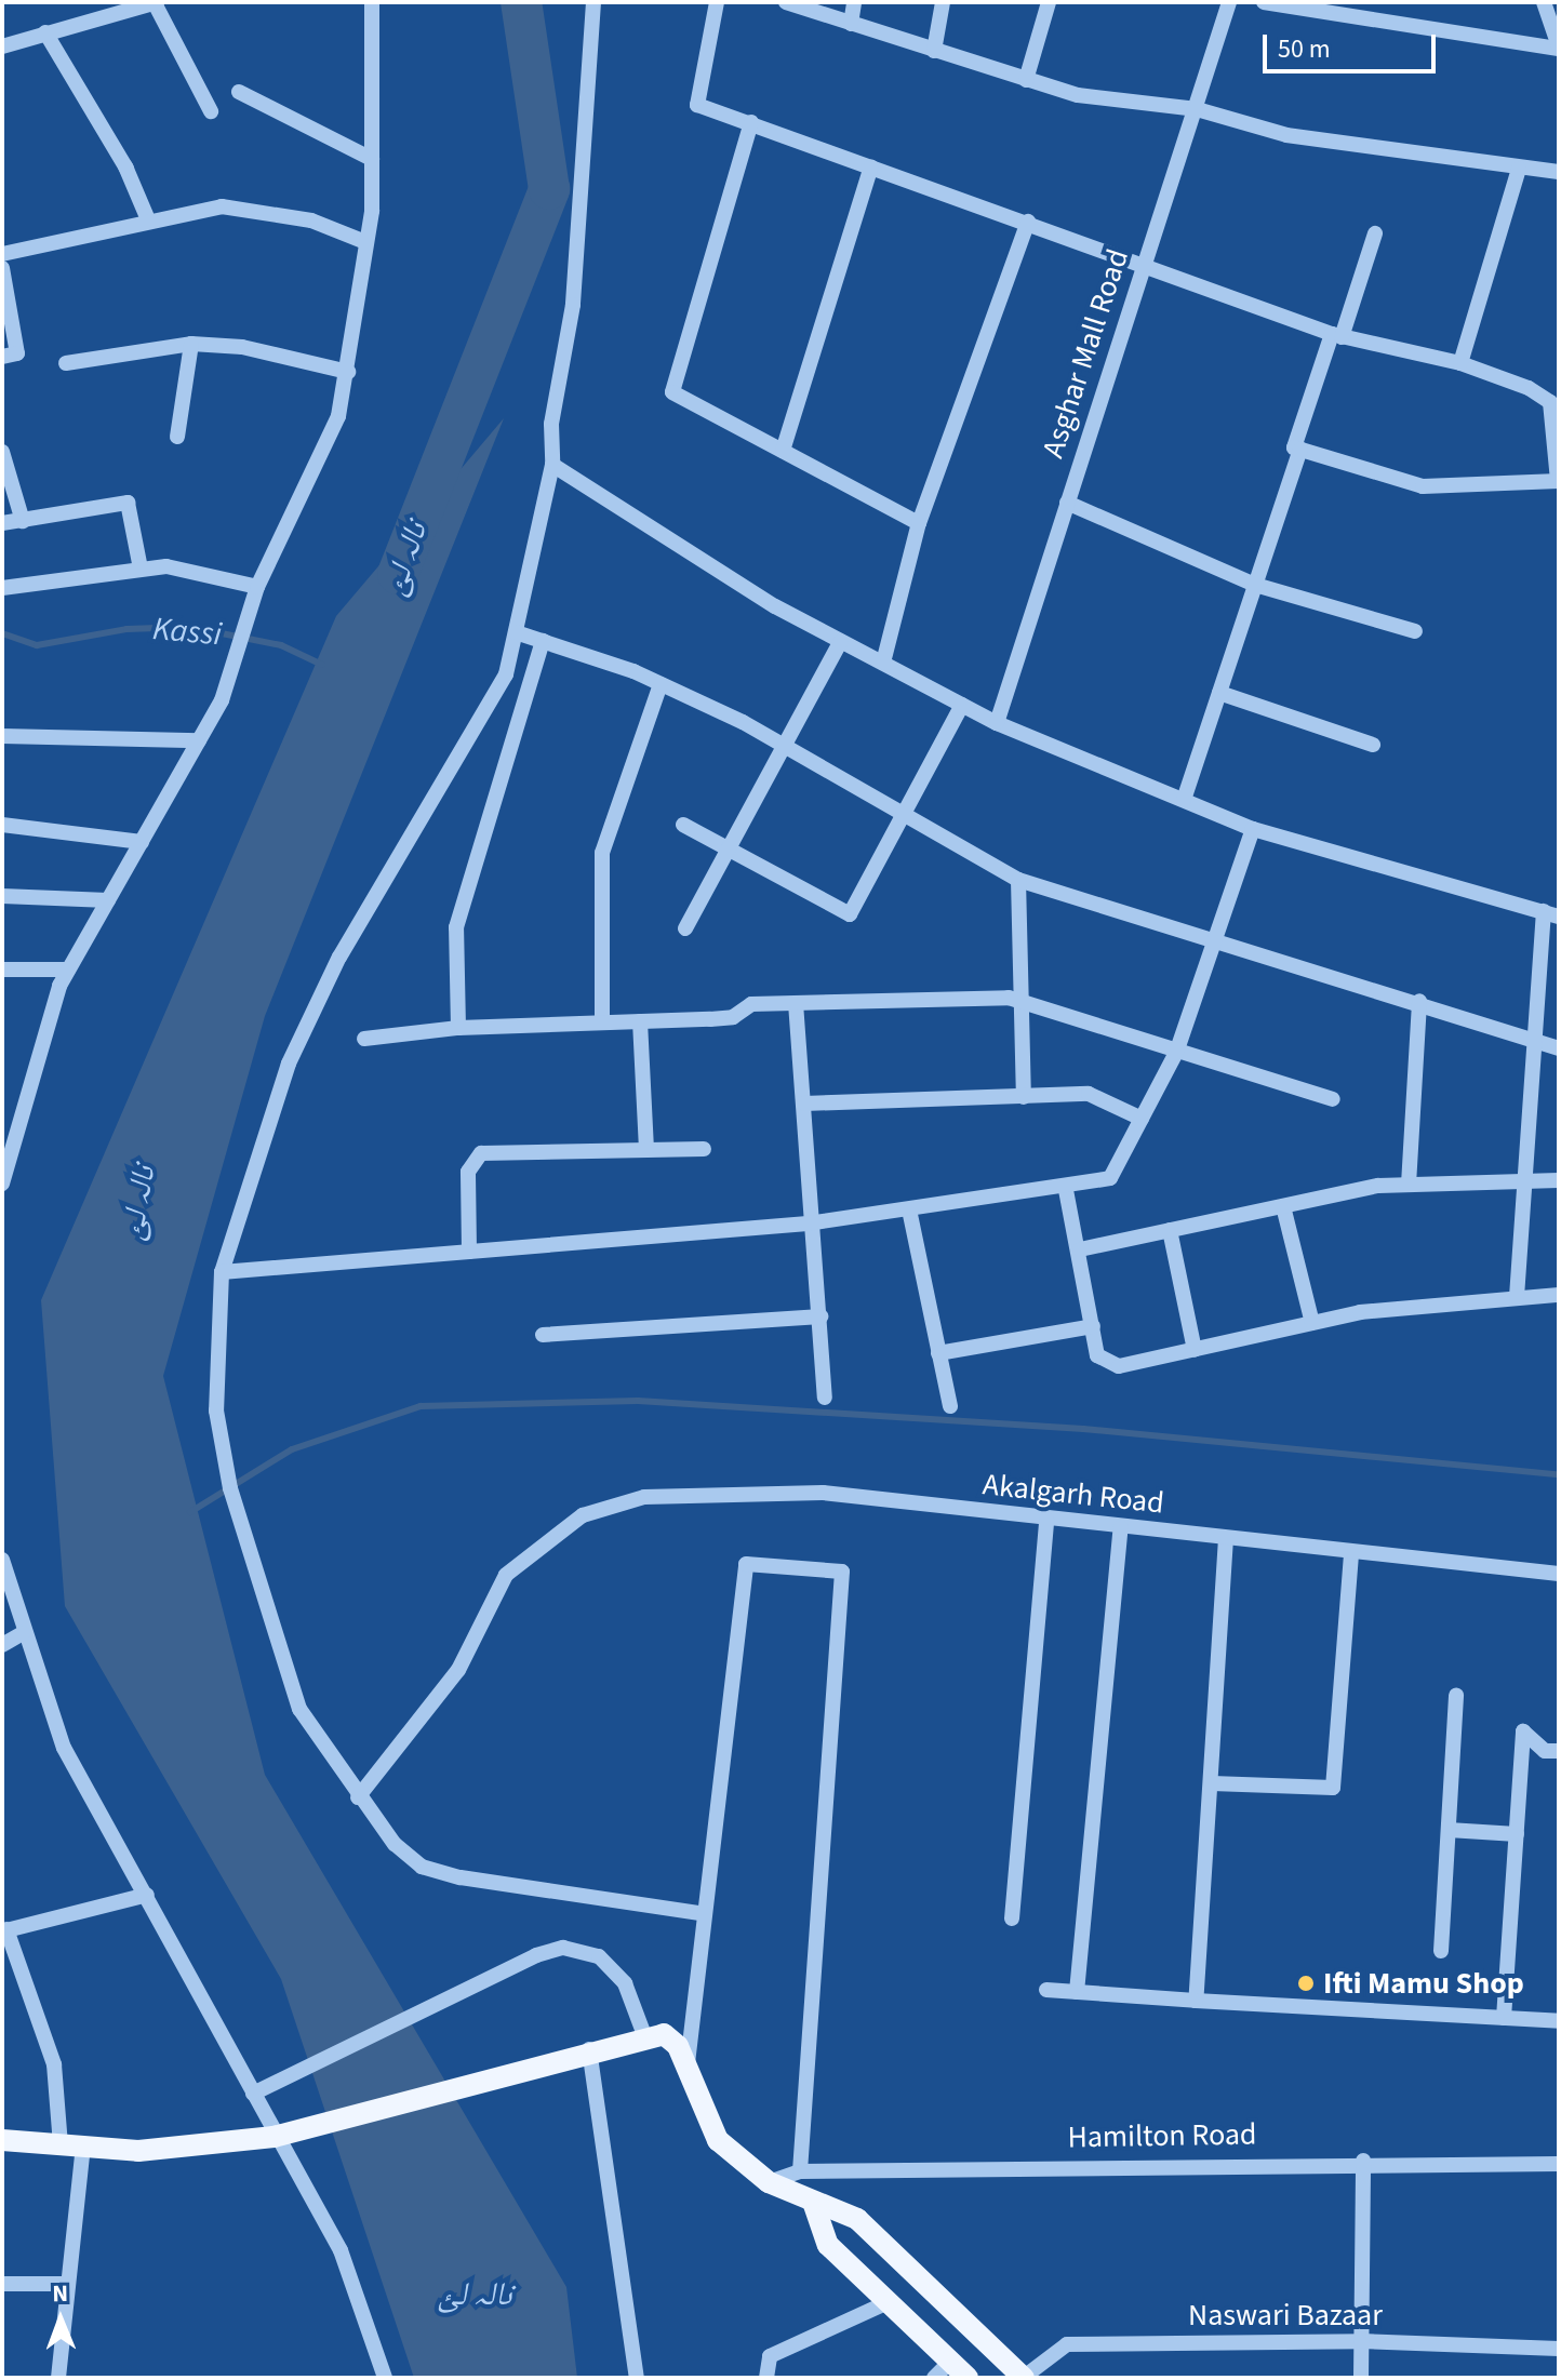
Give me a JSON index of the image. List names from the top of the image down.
{
  "streets": {
    "street": [
      "Asghar Mall Road",
      "Akalgarh Road",
      "Hamilton Road",
      "Naswari Bazaar"
    ]
  },
  "water": ["نالہ لئ", "Kassi"],
  "places": ["Ifti Mamu Shop"],
  "scale_bar": "50 m",
  "north": "top"
}
